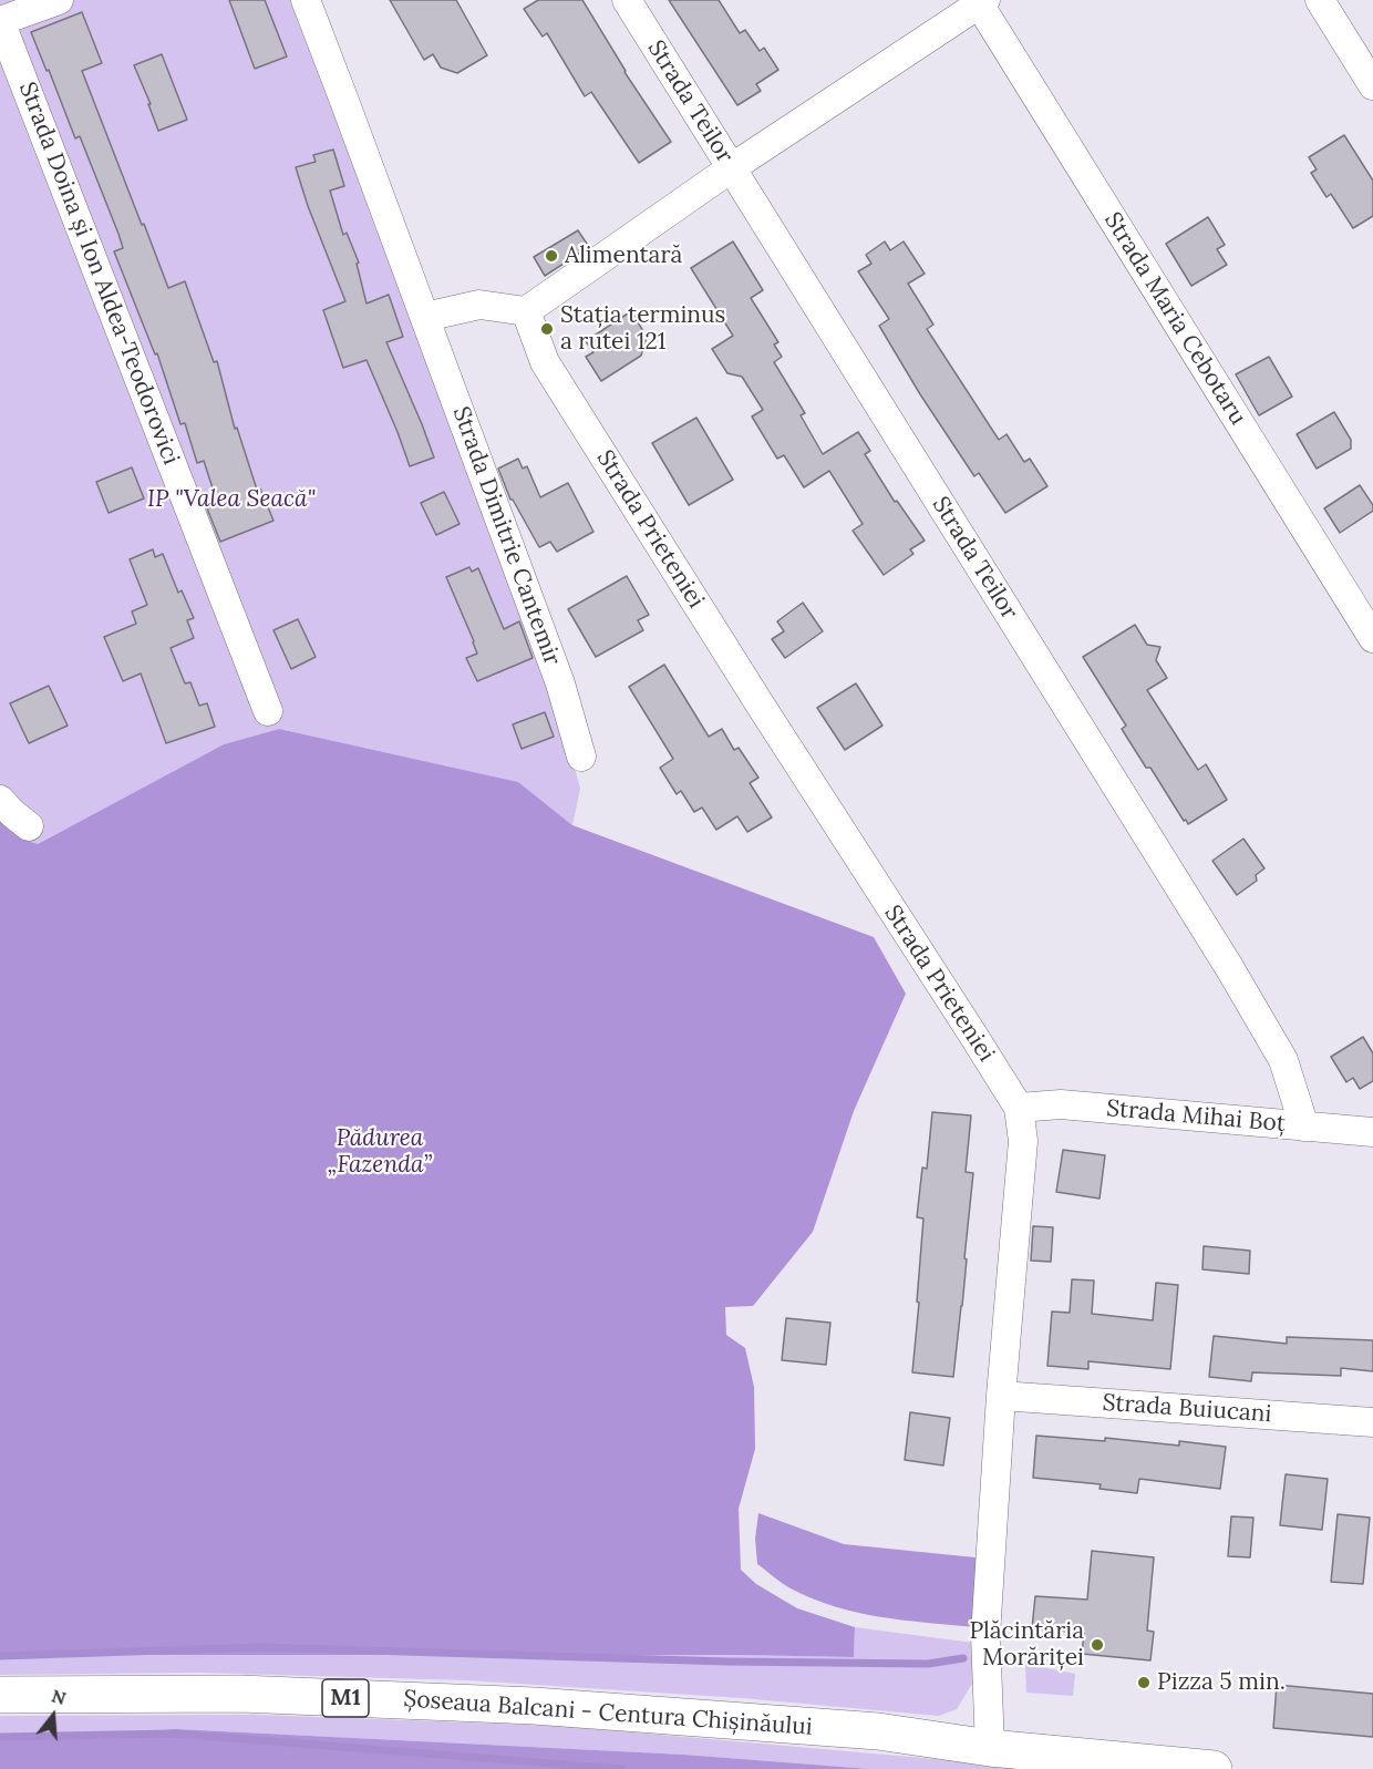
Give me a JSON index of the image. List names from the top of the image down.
{
  "streets": {
    "highway": ["M1", "Șoseaua Balcani - Centura Chișinăului"],
    "street": [
      "Strada Teilor",
      "Strada Doina și Ion Aldea-Teodorovici",
      "Strada Maria Cebotaru",
      "Strada Prieteniei",
      "Strada Dimitrie Cantemir",
      "Strada Mihai Boț",
      "Strada Buiucani"
    ]
  },
  "crossings": [
    ["Strada Teilor", "Strada Mihai Boț"],
    ["Strada Prieteniei", "Strada Mihai Boț"],
    ["Strada Prieteniei", "Strada Buiucani"],
    ["Strada Prieteniei", "Șoseaua Balcani - Centura Chișinăului"]
  ],
  "parks": ["IP \"Valea Seacă\"", "Pădurea „Fazenda”"],
  "places": [
    "Alimentară",
    "Stația terminus a rutei 121",
    "Plăcintăria Morăriței",
    "Pizza 5 min."
  ],
  "north": "top"
}
